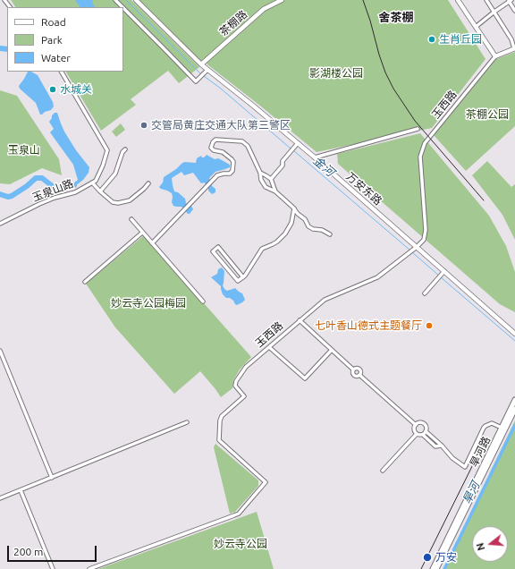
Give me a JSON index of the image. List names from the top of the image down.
{
  "streets": {
    "main road": ["旱河路"],
    "street": [
      "茶棚路",
      "玉西路",
      "万安东路",
      "玉泉山路"
    ]
  },
  "crossings": [
    ["茶棚路", "万安东路"],
    ["玉西路", "万安东路"]
  ],
  "districts": ["舍茶棚"],
  "water": ["金河", "旱河"],
  "parks": [
    "影湖楼公园",
    "茶棚公园",
    "玉泉山",
    "妙云寺公园梅园",
    "妙云寺公园"
  ],
  "places": [
    "生肖丘园",
    "水城关",
    "交管局黄庄交通大队第三警区",
    "七叶香山德式主题餐厅",
    "万安"
  ],
  "legend": ["Road", "Park", "Water"],
  "scale_bar": "200 m",
  "north": "left"
}
